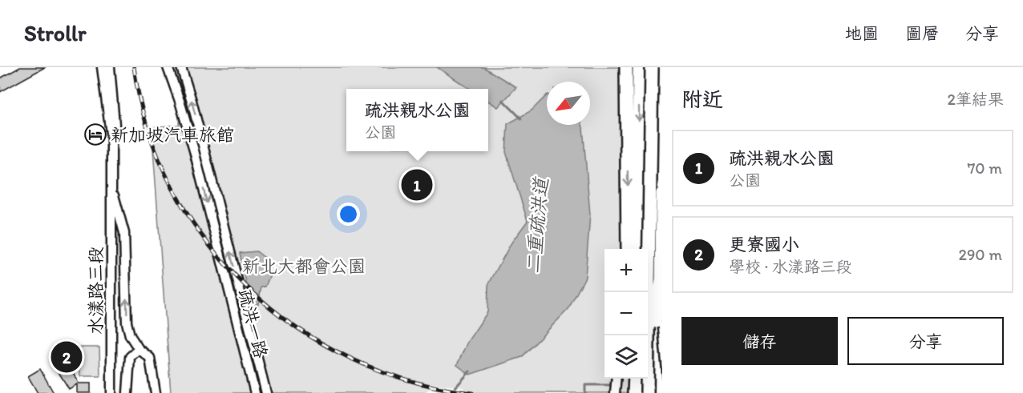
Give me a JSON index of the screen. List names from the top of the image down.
{
  "streets": {
    "street": ["水漾路三段", "疏洪一路"]
  },
  "water": ["二重疏洪道"],
  "parks": ["新北大都會公園"],
  "places": {
    "hotel": ["新加坡汽車旅館"]
  },
  "north": "bottom left",
  "page": {
    "header": "Strollr",
    "nav": ["地圖", "圖層", "分享"],
    "heading": ["附近", "2筆結果"],
    "popup": ["疏洪親水公園", "公園"],
    "list": [
      {
        "mark": "1",
        "name": "疏洪親水公園",
        "note": "公園",
        "value": "70 m"
      },
      {
        "mark": "2",
        "name": "更寮國小",
        "note": "學校 · 水漾路三段",
        "value": "290 m"
      }
    ],
    "pins": ["1", "2"],
    "map_buttons": ["+", "−"],
    "buttons": ["儲存", "分享"]
  }
}
